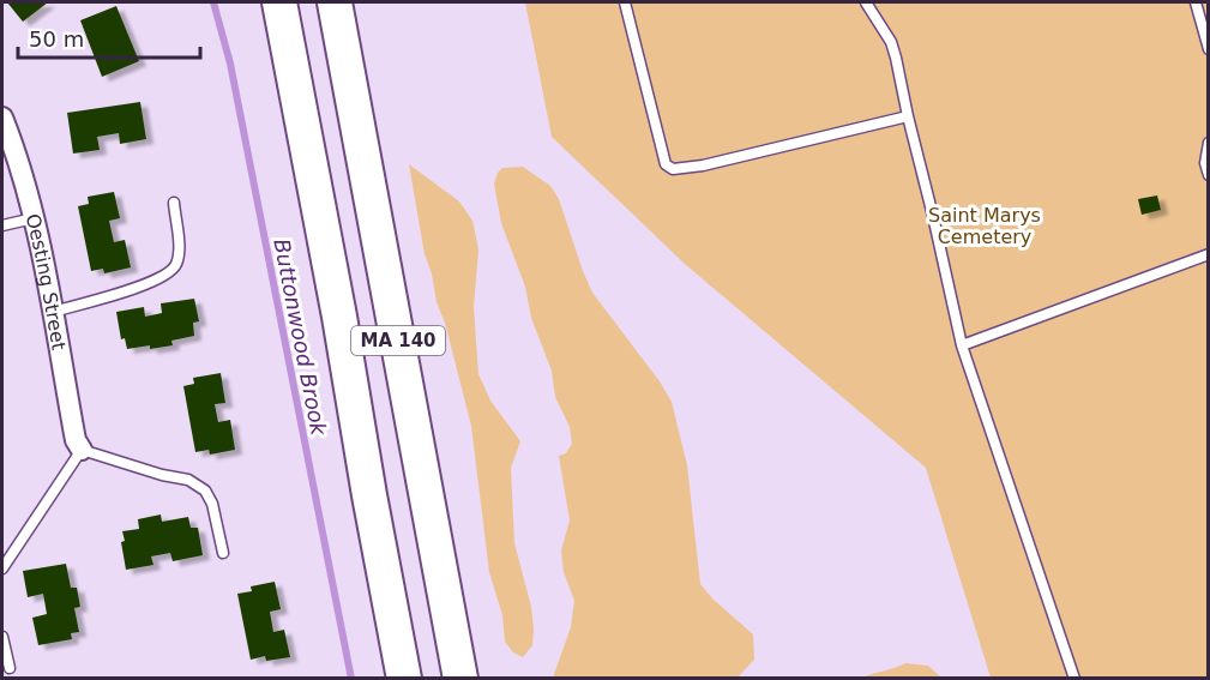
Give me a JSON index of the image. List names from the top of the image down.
{
  "streets": {
    "highway": ["MA 140"],
    "street": ["Oesting Street"]
  },
  "water": ["Buttonwood Brook"],
  "parks": ["Saint Marys Cemetery"],
  "scale_bar": "50 m"
}
